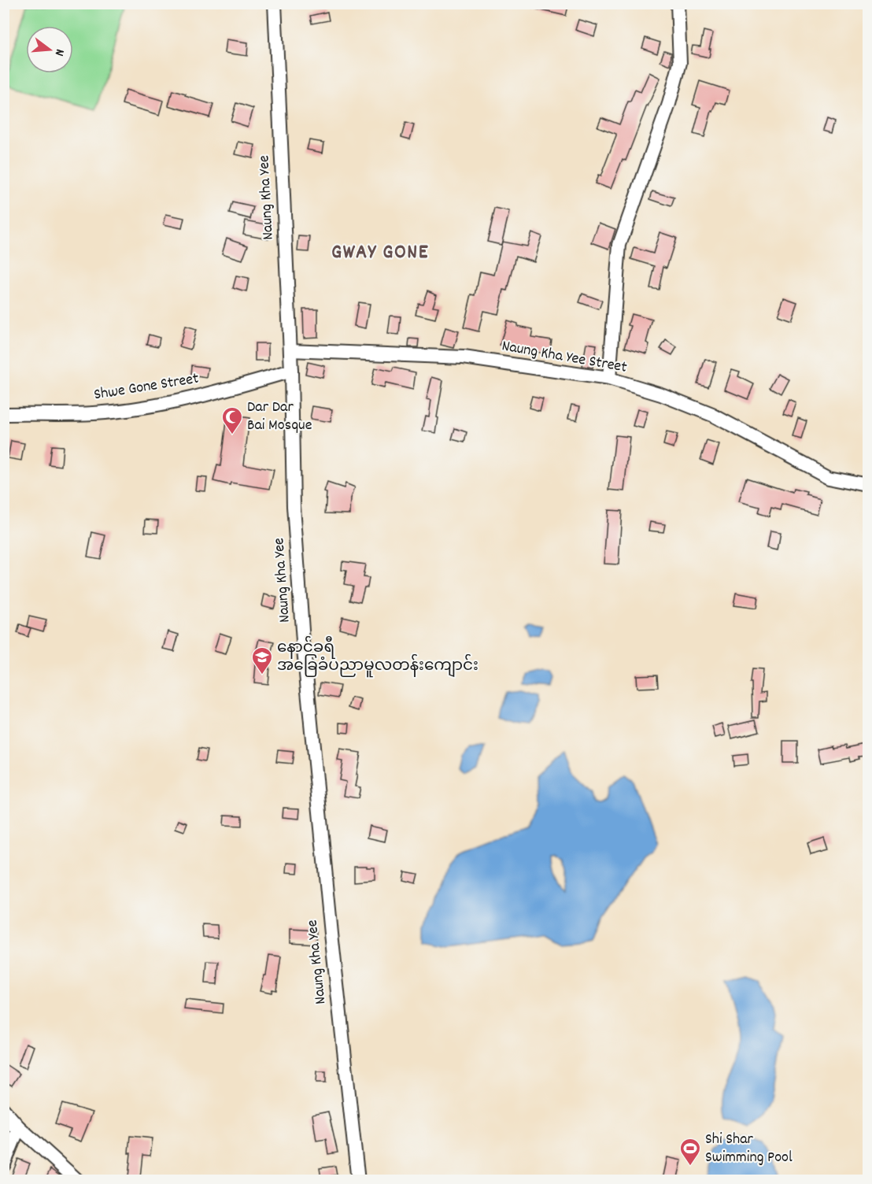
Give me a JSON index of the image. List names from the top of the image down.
{
  "streets": {
    "street": ["Naung Kha Yee", "Naung Kha Yee Street", "Shwe Gone Street"]
  },
  "crossings": [
    ["Naung Kha Yee", "Naung Kha Yee Street"],
    ["Naung Kha Yee", "Shwe Gone Street"]
  ],
  "districts": ["GWAY GONE"],
  "places": {
    "mosque": ["Dar Dar Bai Mosque"],
    "school or university": ["နောင်ခရီ အခြေခံပညာမူလတန်းကျောင်း"],
    "sports": ["Shi Shar Swimming Pool"]
  },
  "north": "right"
}
